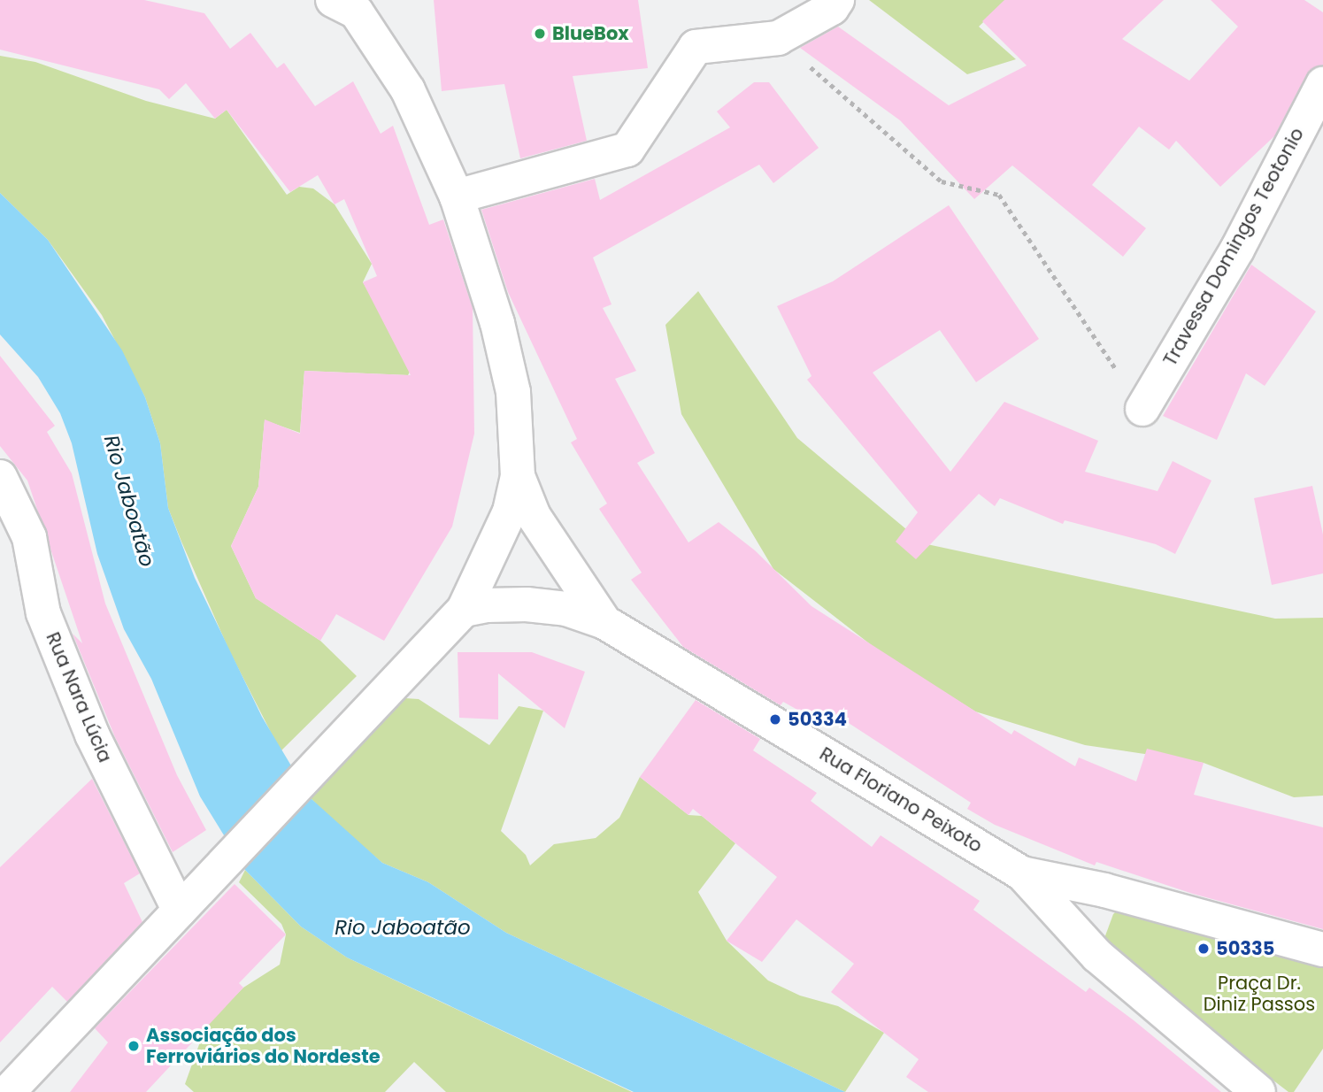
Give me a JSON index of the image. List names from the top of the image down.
{
  "streets": {
    "street": ["Travessa Domingos Teotonio", "Rua Nara Lúcia", "Rua Floriano Peixoto"]
  },
  "water": ["Rio Jaboatão"],
  "parks": ["Praça Dr. Diniz Passos"],
  "places": [
    "BlueBox",
    "50334",
    "50335",
    "Associação dos Ferroviários do Nordeste"
  ]
}
